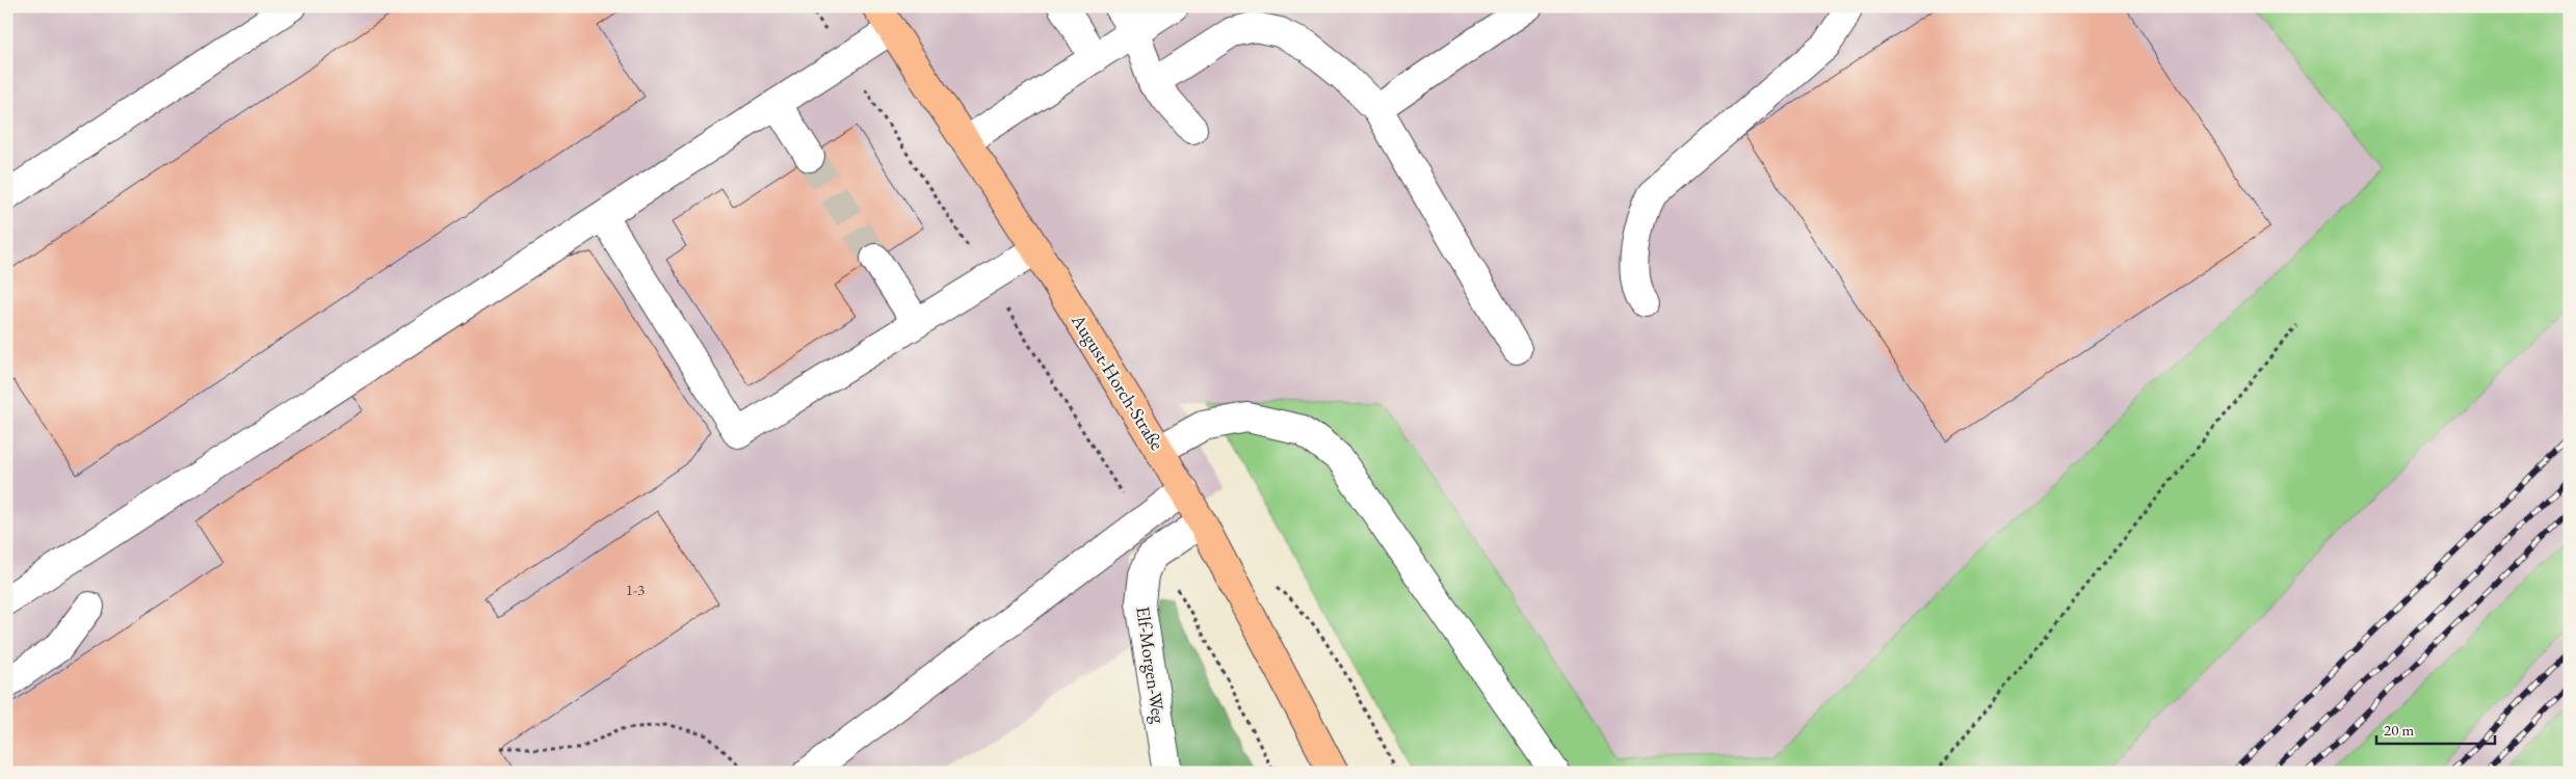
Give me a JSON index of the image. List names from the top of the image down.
{
  "streets": {
    "main road": ["August-Horch-Straße"],
    "lane": ["Elf-Morgen-Weg"]
  },
  "crossings": [
    ["August-Horch-Straße", "Elf-Morgen-Weg"]
  ],
  "house_numbers": ["1-3"],
  "scale_bar": "20 m"
}
